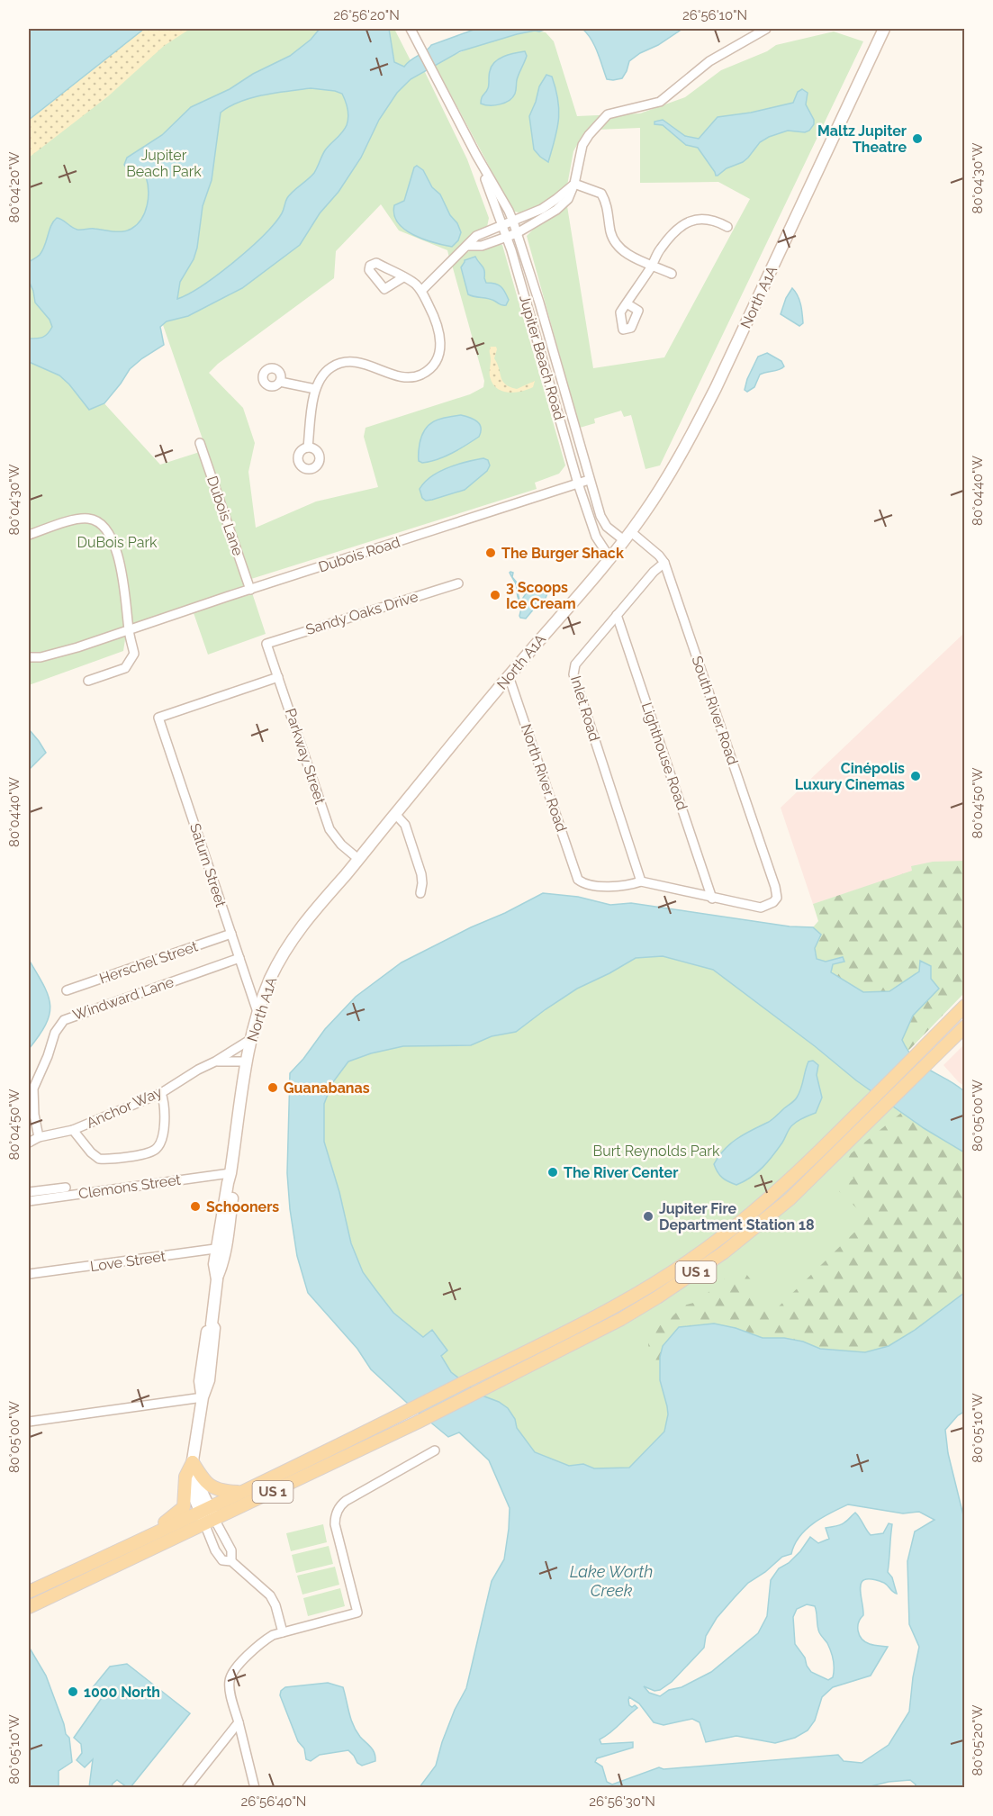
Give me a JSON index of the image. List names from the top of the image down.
{
  "streets": {
    "main road": ["US 1"],
    "street": [
      "North A1A",
      "Jupiter Beach Road",
      "Dubois Lane",
      "Dubois Road",
      "Sandy Oaks Drive",
      "Inlet Road",
      "South River Road",
      "Parkway Street",
      "Lighthouse Road",
      "North River Road",
      "Saturn Street",
      "Herschel Street",
      "Windward Lane",
      "Anchor Way",
      "Clemons Street",
      "Love Street"
    ]
  },
  "crossings": [
    ["North A1A", "Jupiter Beach Road"],
    ["North A1A", "South River Road"],
    ["North A1A", "Parkway Street"],
    ["North A1A", "North River Road"],
    ["North A1A", "Saturn Street"],
    ["North A1A", "Anchor Way"],
    ["North A1A", "Clemons Street"],
    ["North A1A", "Love Street"],
    ["North A1A", "US 1"],
    ["Jupiter Beach Road", "Dubois Road"],
    ["Jupiter Beach Road", "South River Road"],
    ["Dubois Lane", "Dubois Road"],
    ["Sandy Oaks Drive", "Parkway Street"],
    ["Inlet Road", "South River Road"],
    ["Inlet Road", "Lighthouse Road"],
    ["Inlet Road", "North River Road"],
    ["South River Road", "Lighthouse Road"],
    ["Parkway Street", "Saturn Street"],
    ["Saturn Street", "Herschel Street"],
    ["Saturn Street", "Windward Lane"],
    ["Windward Lane", "Anchor Way"]
  ],
  "water": ["Lake Worth Creek"],
  "parks": ["Jupiter Beach Park", "DuBois Park", "Burt Reynolds Park"],
  "places": [
    "Maltz Jupiter Theatre",
    "The Burger Shack",
    "3 Scoops Ice Cream",
    "Cinépolis Luxury Cinemas",
    "Guanabanas",
    "The River Center",
    "Schooners",
    "Jupiter Fire Department Station 18",
    "1000 North"
  ],
  "coordinates": [
    "26°56'20\"N",
    "26°56'10\"N",
    "80°04'30\"W",
    "80°04'20\"W",
    "80°04'40\"W",
    "80°04'50\"W",
    "80°05'00\"W",
    "80°05'10\"W",
    "80°05'20\"W",
    "26°56'40\"N",
    "26°56'30\"N"
  ]
}
